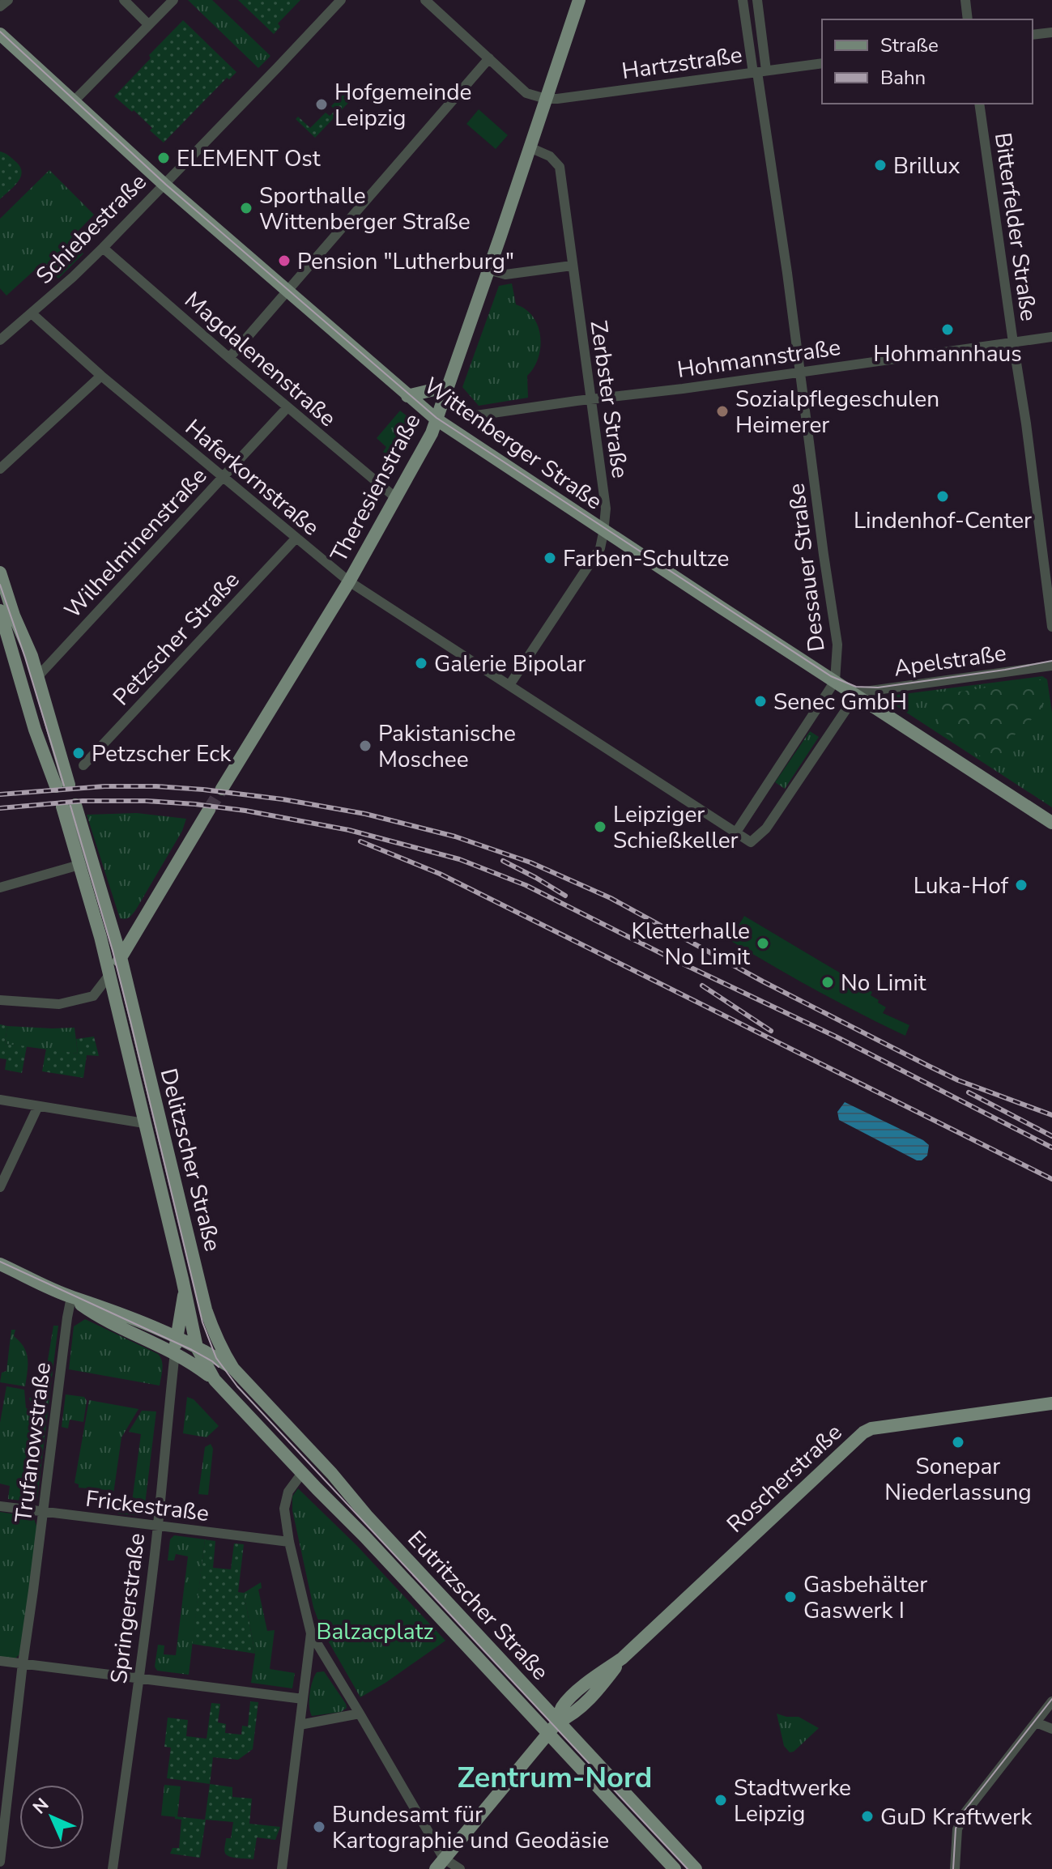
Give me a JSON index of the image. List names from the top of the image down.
{
  "streets": {
    "main road": [
      "Wittenberger Straße",
      "Theresienstraße",
      "Delitzscher Straße",
      "Roscherstraße",
      "Eutritzscher Straße"
    ],
    "street": [
      "Hartzstraße",
      "Bitterfelder Straße",
      "Schiebestraße",
      "Hohmannstraße",
      "Magdalenenstraße",
      "Zerbster Straße",
      "Haferkornstraße",
      "Wilhelminenstraße",
      "Dessauer Straße",
      "Petzscher Straße",
      "Apelstraße",
      "Trufanowstraße",
      "Frickestraße",
      "Springerstraße"
    ]
  },
  "crossings": [
    ["Hartzstraße", "Theresienstraße"],
    ["Hartzstraße", "Dessauer Straße"],
    ["Bitterfelder Straße", "Hohmannstraße"],
    ["Schiebestraße", "Magdalenenstraße"],
    ["Schiebestraße", "Wittenberger Straße"],
    ["Schiebestraße", "Haferkornstraße"],
    ["Hohmannstraße", "Zerbster Straße"],
    ["Hohmannstraße", "Dessauer Straße"],
    ["Magdalenenstraße", "Theresienstraße"],
    ["Magdalenenstraße", "Wilhelminenstraße"],
    ["Zerbster Straße", "Wittenberger Straße"],
    ["Zerbster Straße", "Haferkornstraße"],
    ["Zerbster Straße", "Theresienstraße"],
    ["Wittenberger Straße", "Theresienstraße"],
    ["Wittenberger Straße", "Dessauer Straße"],
    ["Wittenberger Straße", "Apelstraße"],
    ["Haferkornstraße", "Theresienstraße"],
    ["Haferkornstraße", "Wilhelminenstraße"],
    ["Haferkornstraße", "Dessauer Straße"],
    ["Haferkornstraße", "Petzscher Straße"],
    ["Delitzscher Straße", "Eutritzscher Straße"],
    ["Trufanowstraße", "Frickestraße"],
    ["Roscherstraße", "Eutritzscher Straße"],
    ["Frickestraße", "Springerstraße"]
  ],
  "districts": ["Zentrum-Nord"],
  "parks": ["Balzacplatz"],
  "places": [
    "Hofgemeinde Leipzig",
    "ELEMENT Ost",
    "Brillux",
    "Sporthalle Wittenberger Straße",
    "Pension \"Lutherburg\"",
    "Hohmannhaus",
    "Sozialpflegeschulen Heimerer",
    "Lindenhof-Center",
    "Farben-Schultze",
    "Galerie Bipolar",
    "Senec GmbH",
    "Pakistanische Moschee",
    "Petzscher Eck",
    "Leipziger Schießkeller",
    "Luka-Hof",
    "Kletterhalle No Limit",
    "No Limit",
    "Sonepar Niederlassung",
    "Gasbehälter Gaswerk I",
    "Stadtwerke Leipzig",
    "GuD Kraftwerk",
    "Bundesamt für Kartographie und Geodäsie"
  ],
  "legend": ["Straße", "Bahn"],
  "north": "top left"
}
